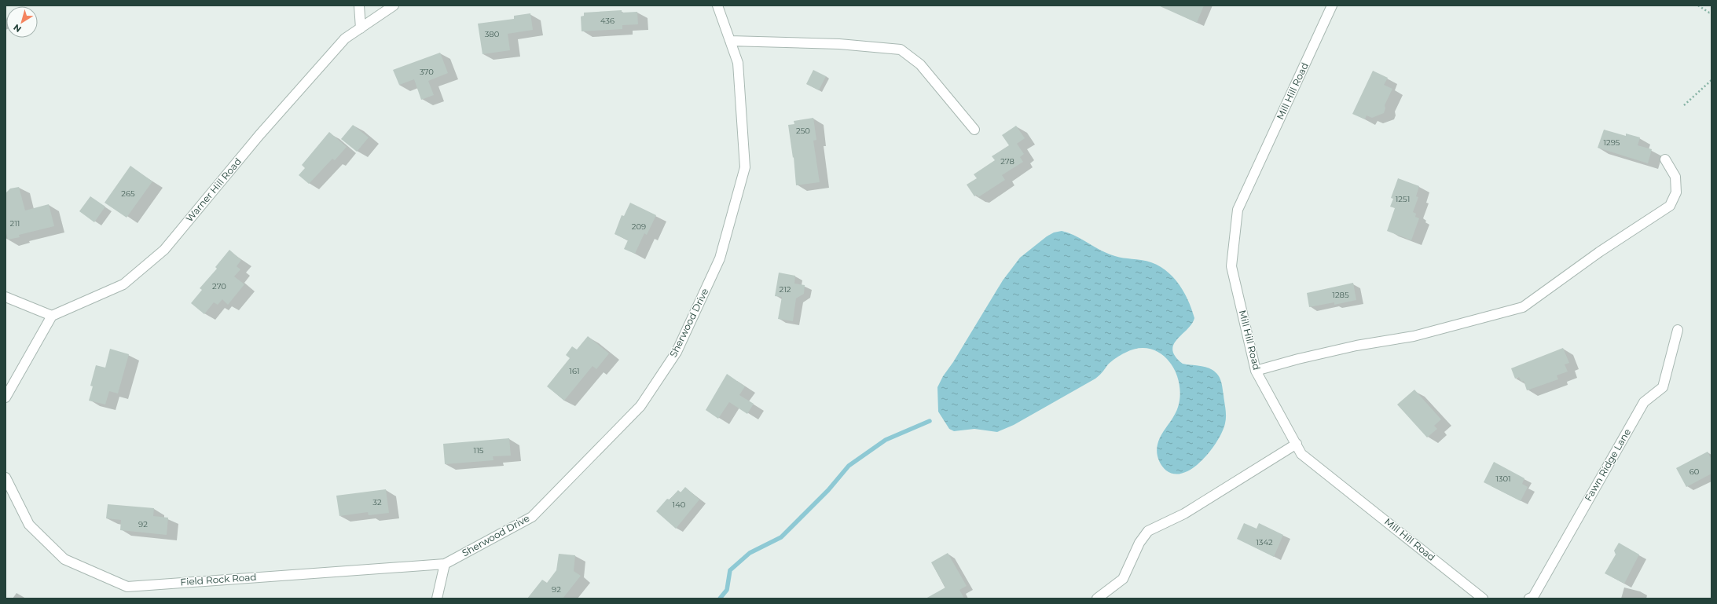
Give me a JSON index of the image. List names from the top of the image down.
{
  "streets": {
    "street": [
      "Mill Hill Road",
      "Warner Hill Road",
      "Sherwood Drive",
      "Fawn Ridge Lane",
      "Field Rock Road"
    ]
  },
  "crossings": [
    ["Sherwood Drive", "Field Rock Road"]
  ],
  "house_numbers": [
    "436",
    "380",
    "370",
    "250",
    "1295",
    "278",
    "265",
    "1251",
    "211",
    "209",
    "270",
    "212",
    "1285",
    "161",
    "115",
    "60",
    "1301",
    "32",
    "140",
    "92",
    "1342",
    "92"
  ],
  "north": "bottom left"
}
